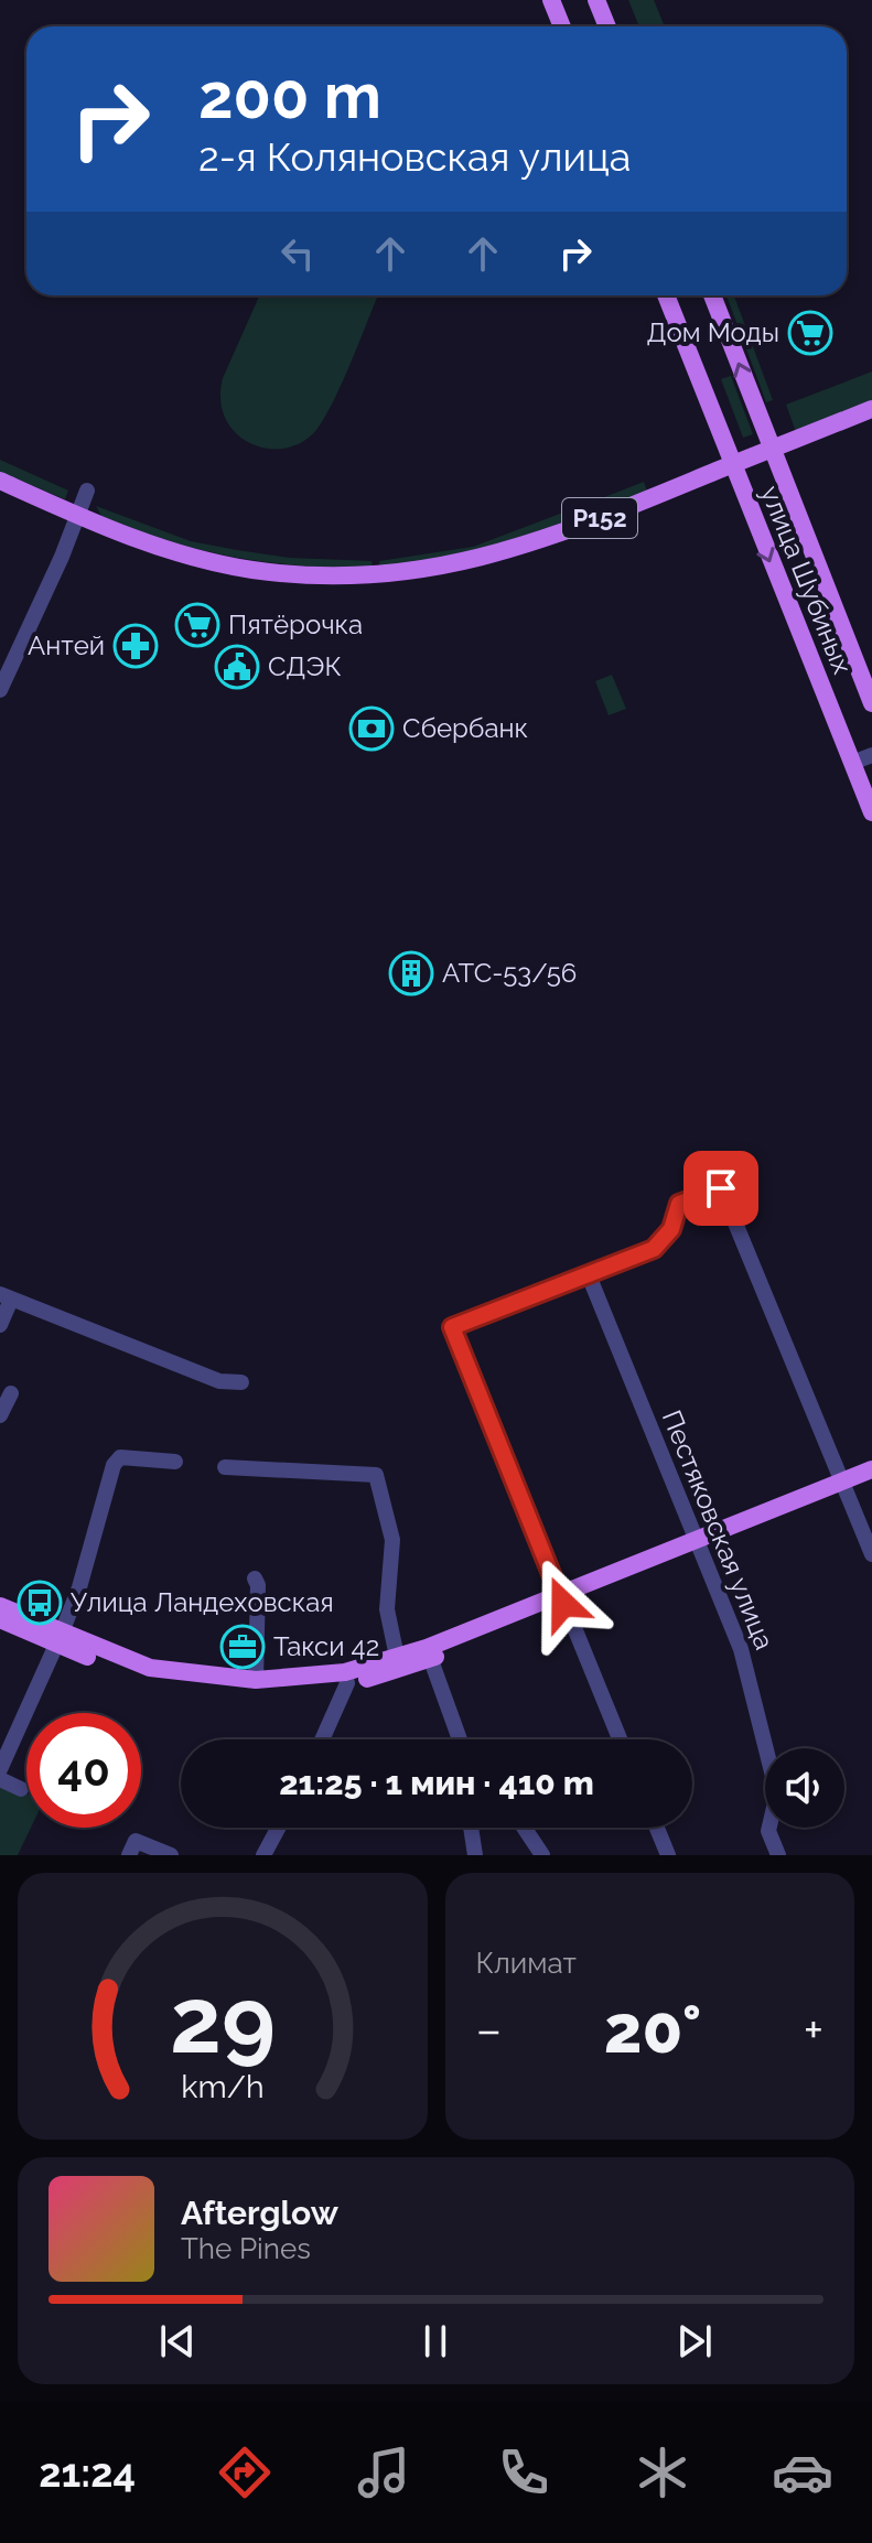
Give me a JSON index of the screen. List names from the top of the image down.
{
  "streets": {
    "main road": ["Р152", "улица Шубиных"],
    "street": ["Пестяковская улица"]
  },
  "crossings": [
    ["Р152", "улица Шубиных"]
  ],
  "places": {
    "supermarket": ["Дом Моды", "Пятёрочка"],
    "pharmacy": ["Антей"],
    "public building": ["СДЭК"],
    "bank": ["Сбербанк"],
    "building": ["АТС-53/56"],
    "bus stop": ["Улица Ландеховская"],
    "office": ["Такси 42"]
  },
  "page": {
    "turn": ["200 m", "2-я Коляновская улица"],
    "limit": "40",
    "trip": "21:25 · 1 мин · 410 m",
    "tile": "Климат",
    "heat": ["−", "20°", "+"],
    "song": ["Afterglow", "The Pines"],
    "tabs": "21:24",
    "gauge": ["29", "km/h"]
  }
}
